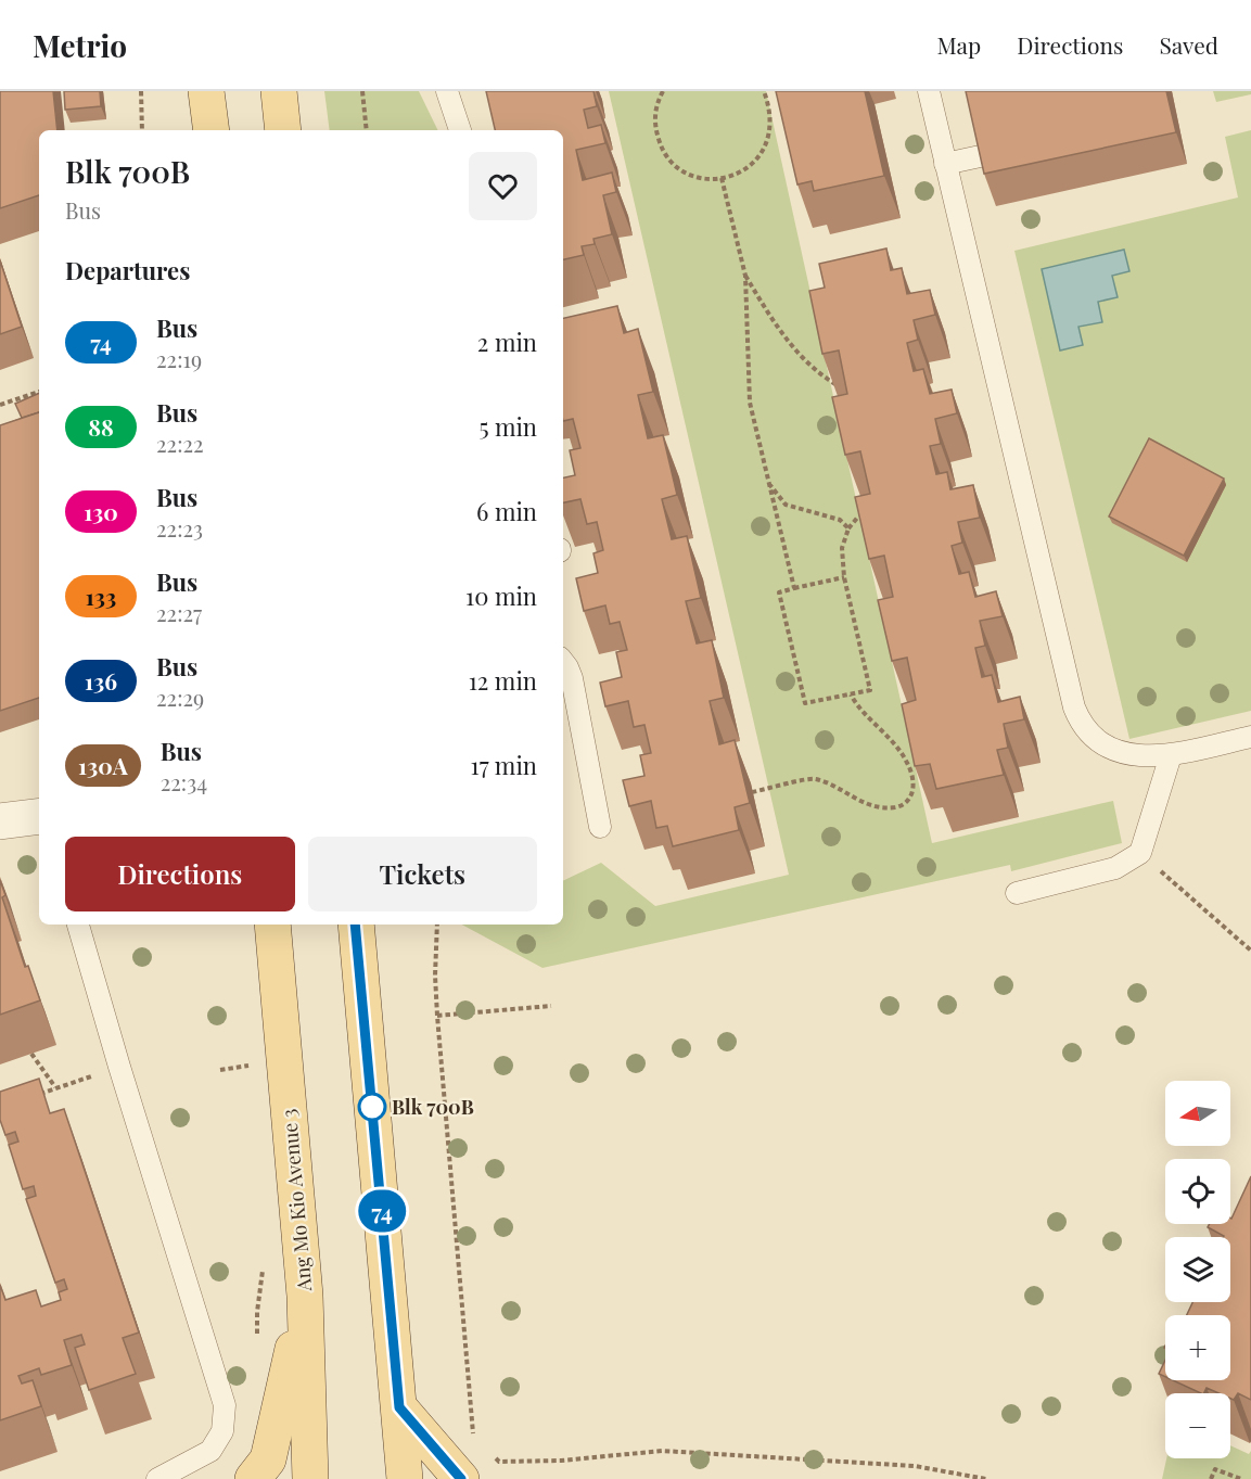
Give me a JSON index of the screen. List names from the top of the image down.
{
  "streets": {
    "main road": ["Ang Mo Kio Avenue 3"]
  },
  "places": ["Blk 700B"],
  "lines": ["bus line 74"],
  "north": "left",
  "page": {
    "header": "Metrio",
    "nav": ["Map", "Directions", "Saved"],
    "on_map": "74",
    "heading": [
      ["Blk 700B", "Bus"],
      "Departures"
    ],
    "list": [
      {
        "mark": "74",
        "name": "Bus",
        "note": "22:19",
        "value": "2 min"
      },
      {
        "mark": "88",
        "name": "Bus",
        "note": "22:22",
        "value": "5 min"
      },
      {
        "mark": "130",
        "name": "Bus",
        "note": "22:23",
        "value": "6 min"
      },
      {
        "mark": "133",
        "name": "Bus",
        "note": "22:27",
        "value": "10 min"
      },
      {
        "mark": "136",
        "name": "Bus",
        "note": "22:29",
        "value": "12 min"
      },
      {
        "mark": "130A",
        "name": "Bus",
        "note": "22:34",
        "value": "17 min"
      }
    ],
    "buttons": ["Directions", "Tickets"],
    "map_buttons": ["+", "−"]
  }
}
